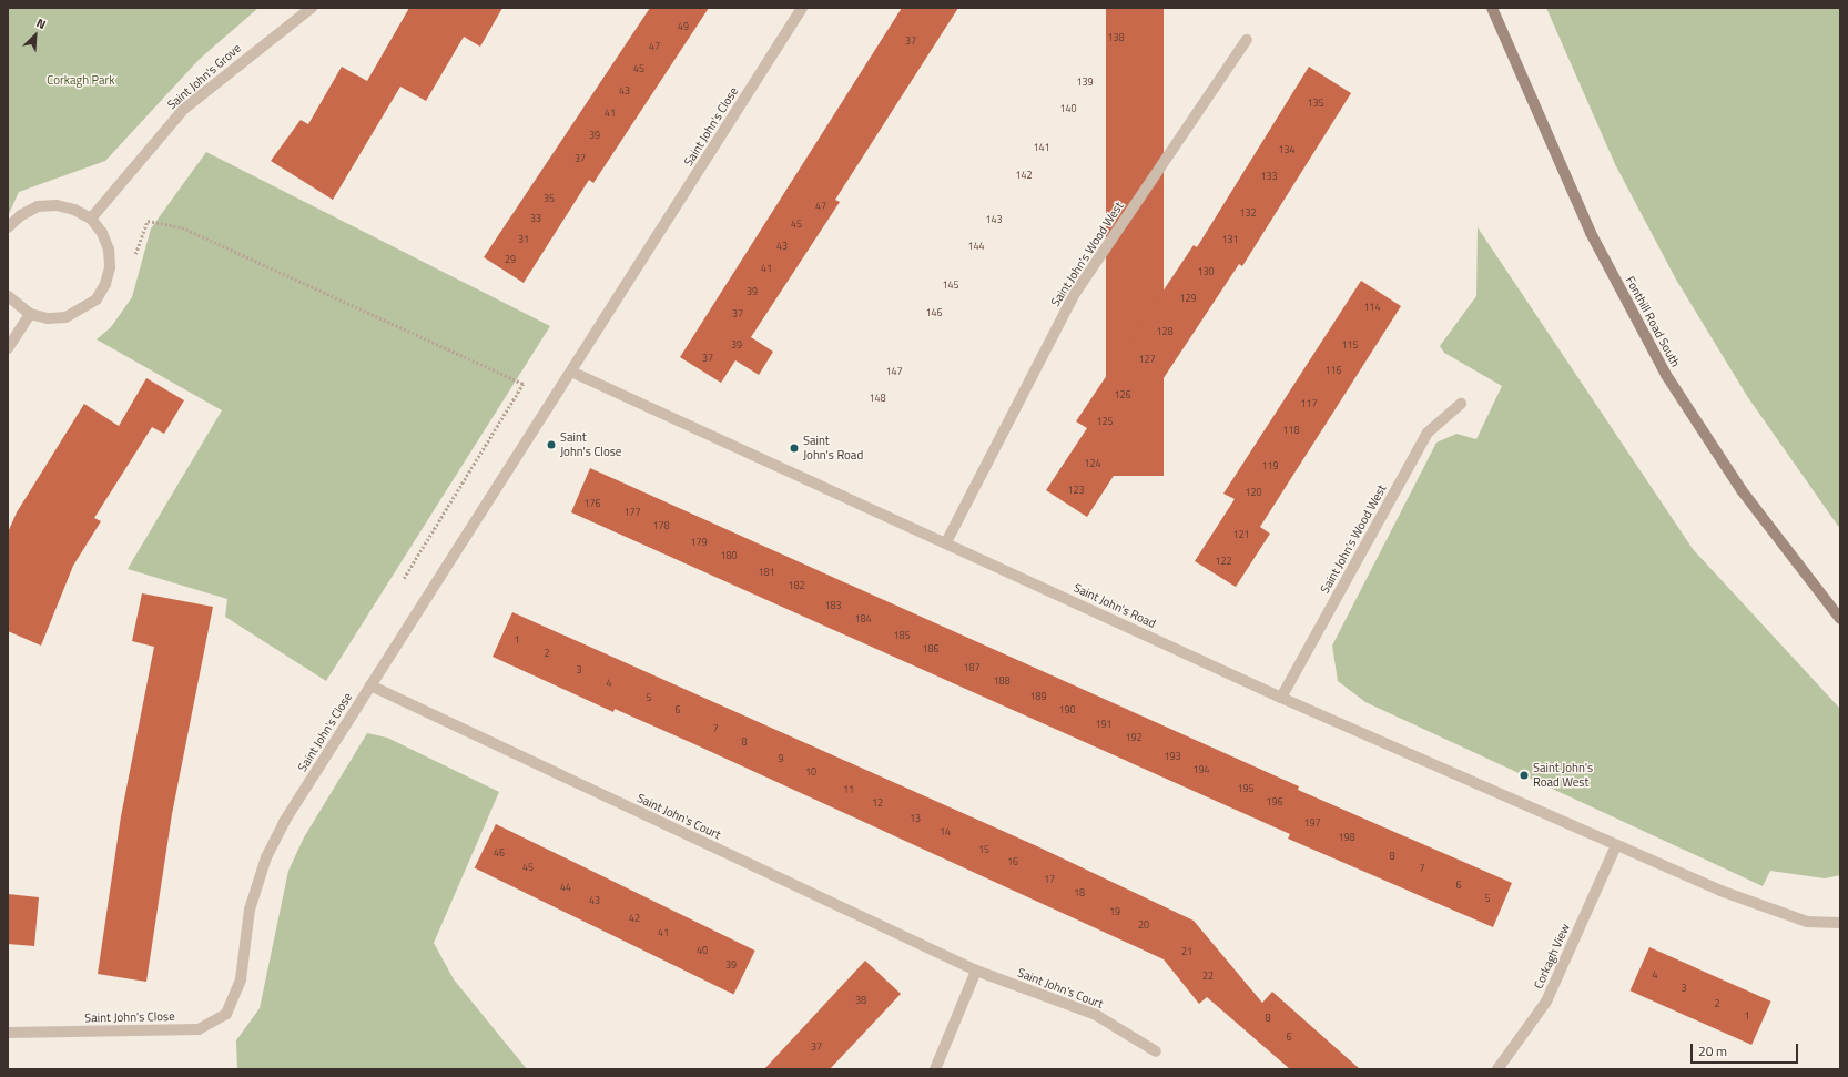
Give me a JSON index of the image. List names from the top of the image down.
{
  "streets": {
    "main road": ["Fonthill Road South"],
    "street": [
      "Saint John's Grove",
      "Saint John's Close",
      "Saint John's Wood West",
      "Saint John's Road",
      "Saint John's Court",
      "Corkagh View"
    ]
  },
  "crossings": [
    ["Saint John's Close", "Saint John's Road"],
    ["Saint John's Close", "Saint John's Court"],
    ["Saint John's Wood West", "Saint John's Road"],
    ["Saint John's Road", "Corkagh View"]
  ],
  "parks": ["Corkagh Park"],
  "places": ["Saint John's Close", "Saint John's Road", "Saint John's Road West"],
  "house_numbers": [
    "49",
    "138",
    "37",
    "47",
    "45",
    "139",
    "43",
    "135",
    "140",
    "41",
    "39",
    "141",
    "134",
    "37",
    "142",
    "133",
    "35",
    "47",
    "132",
    "33",
    "143",
    "45",
    "31",
    "131",
    "43",
    "144",
    "29",
    "41",
    "130",
    "145",
    "39",
    "129",
    "114",
    "146",
    "37",
    "128",
    "39",
    "115",
    "37",
    "127",
    "116",
    "147",
    "126",
    "148",
    "117",
    "125",
    "118",
    "124",
    "119",
    "123",
    "120",
    "176",
    "177",
    "178",
    "121",
    "179",
    "180",
    "122",
    "181",
    "182",
    "183",
    "184",
    "185",
    "1",
    "186",
    "2",
    "187",
    "3",
    "188",
    "4",
    "189",
    "5",
    "6",
    "190",
    "191",
    "7",
    "192",
    "8",
    "193",
    "9",
    "194",
    "10",
    "195",
    "11",
    "196",
    "12",
    "13",
    "197",
    "14",
    "198",
    "15",
    "46",
    "8",
    "16",
    "45",
    "7",
    "17",
    "6",
    "44",
    "18",
    "5",
    "43",
    "19",
    "42",
    "20",
    "41",
    "40",
    "21",
    "39",
    "4",
    "22",
    "3",
    "38",
    "2",
    "1",
    "8",
    "6",
    "37"
  ],
  "scale_bar": "20 m",
  "north": "top right"
}
